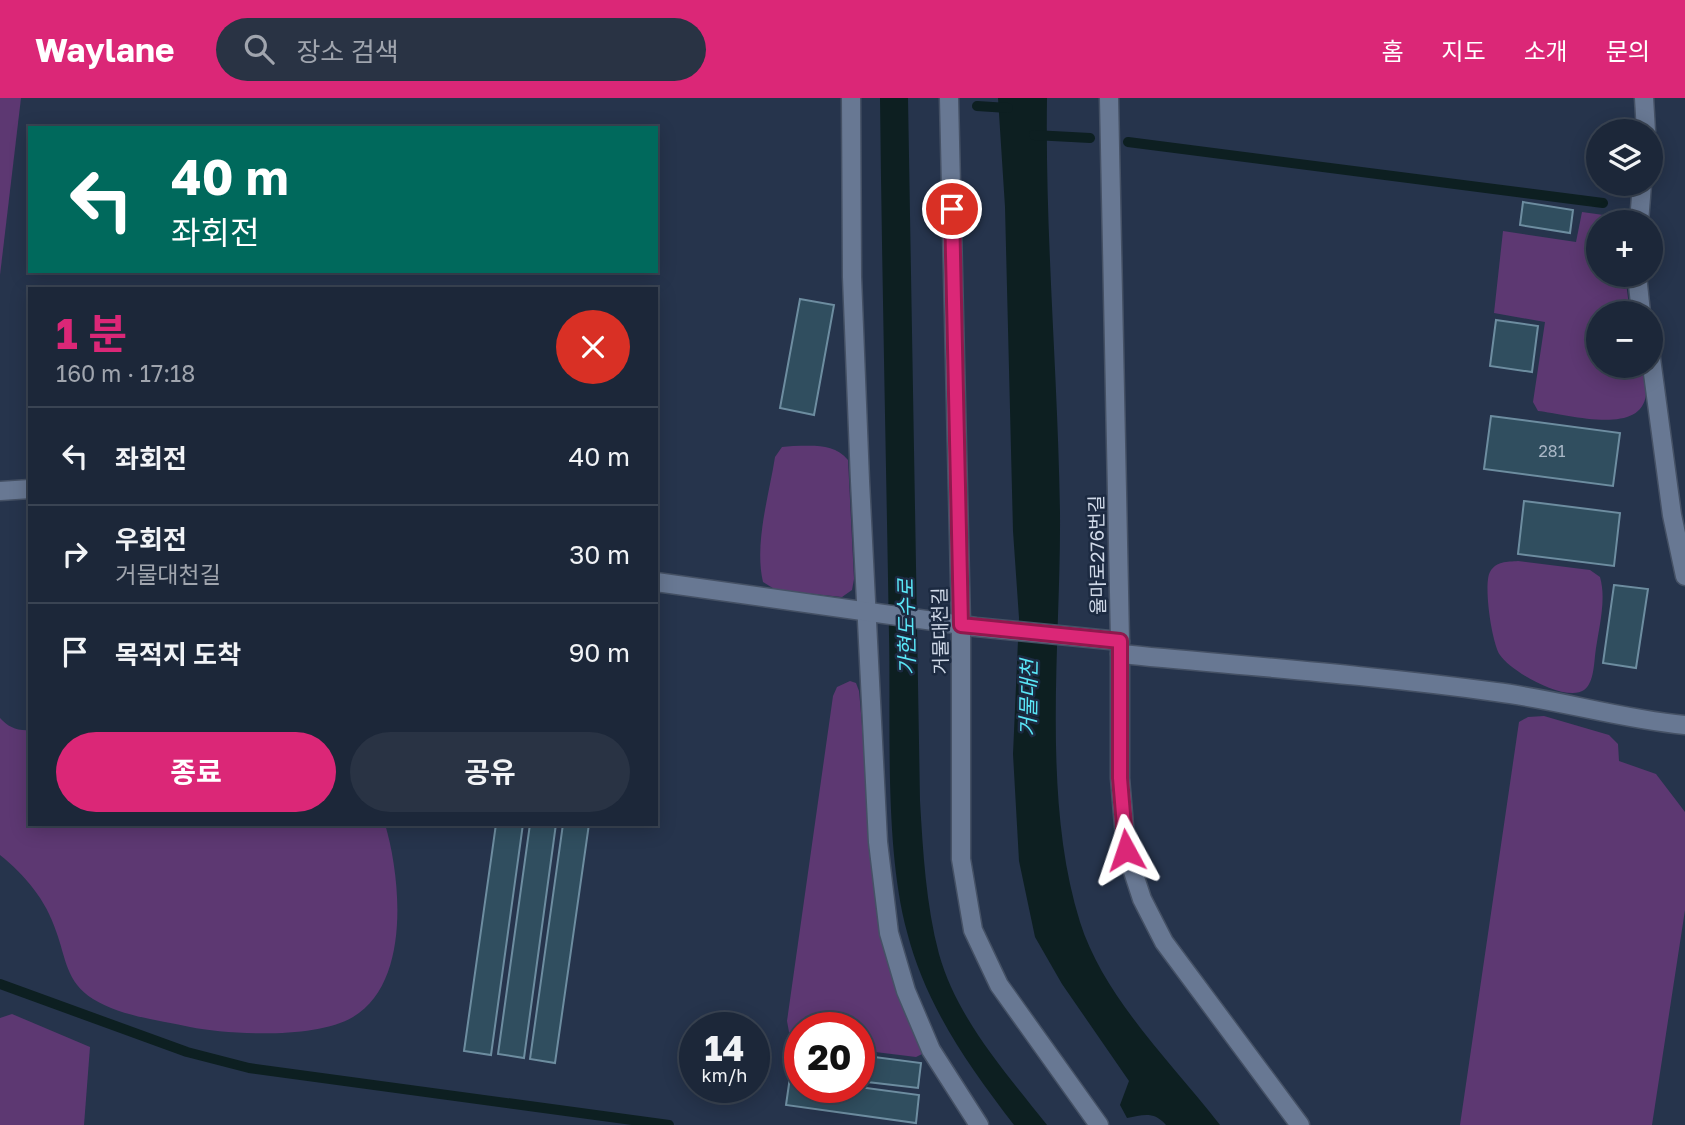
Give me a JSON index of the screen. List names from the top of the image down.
{
  "streets": {
    "street": ["율마로276번길", "거물대천길"]
  },
  "water": ["가현도수로", "거물대천"],
  "house_numbers": ["281"],
  "page": {
    "header": "Waylane",
    "search": "장소 검색",
    "nav": [
      "홈",
      "지도",
      "소개",
      "문의"
    ],
    "map_buttons": ["+", "−"],
    "turn": ["40 m", "좌회전"],
    "heading": ["1 분", "160 m · 17:18"],
    "list": [
      {
        "name": "좌회전",
        "value": "40 m"
      },
      {
        "name": "우회전",
        "note": "거물대천길",
        "value": "30 m"
      },
      {
        "name": "목적지 도착",
        "value": "90 m"
      }
    ],
    "buttons": ["종료", "공유"],
    "speed": "14 km/h",
    "limit": "20"
  }
}
